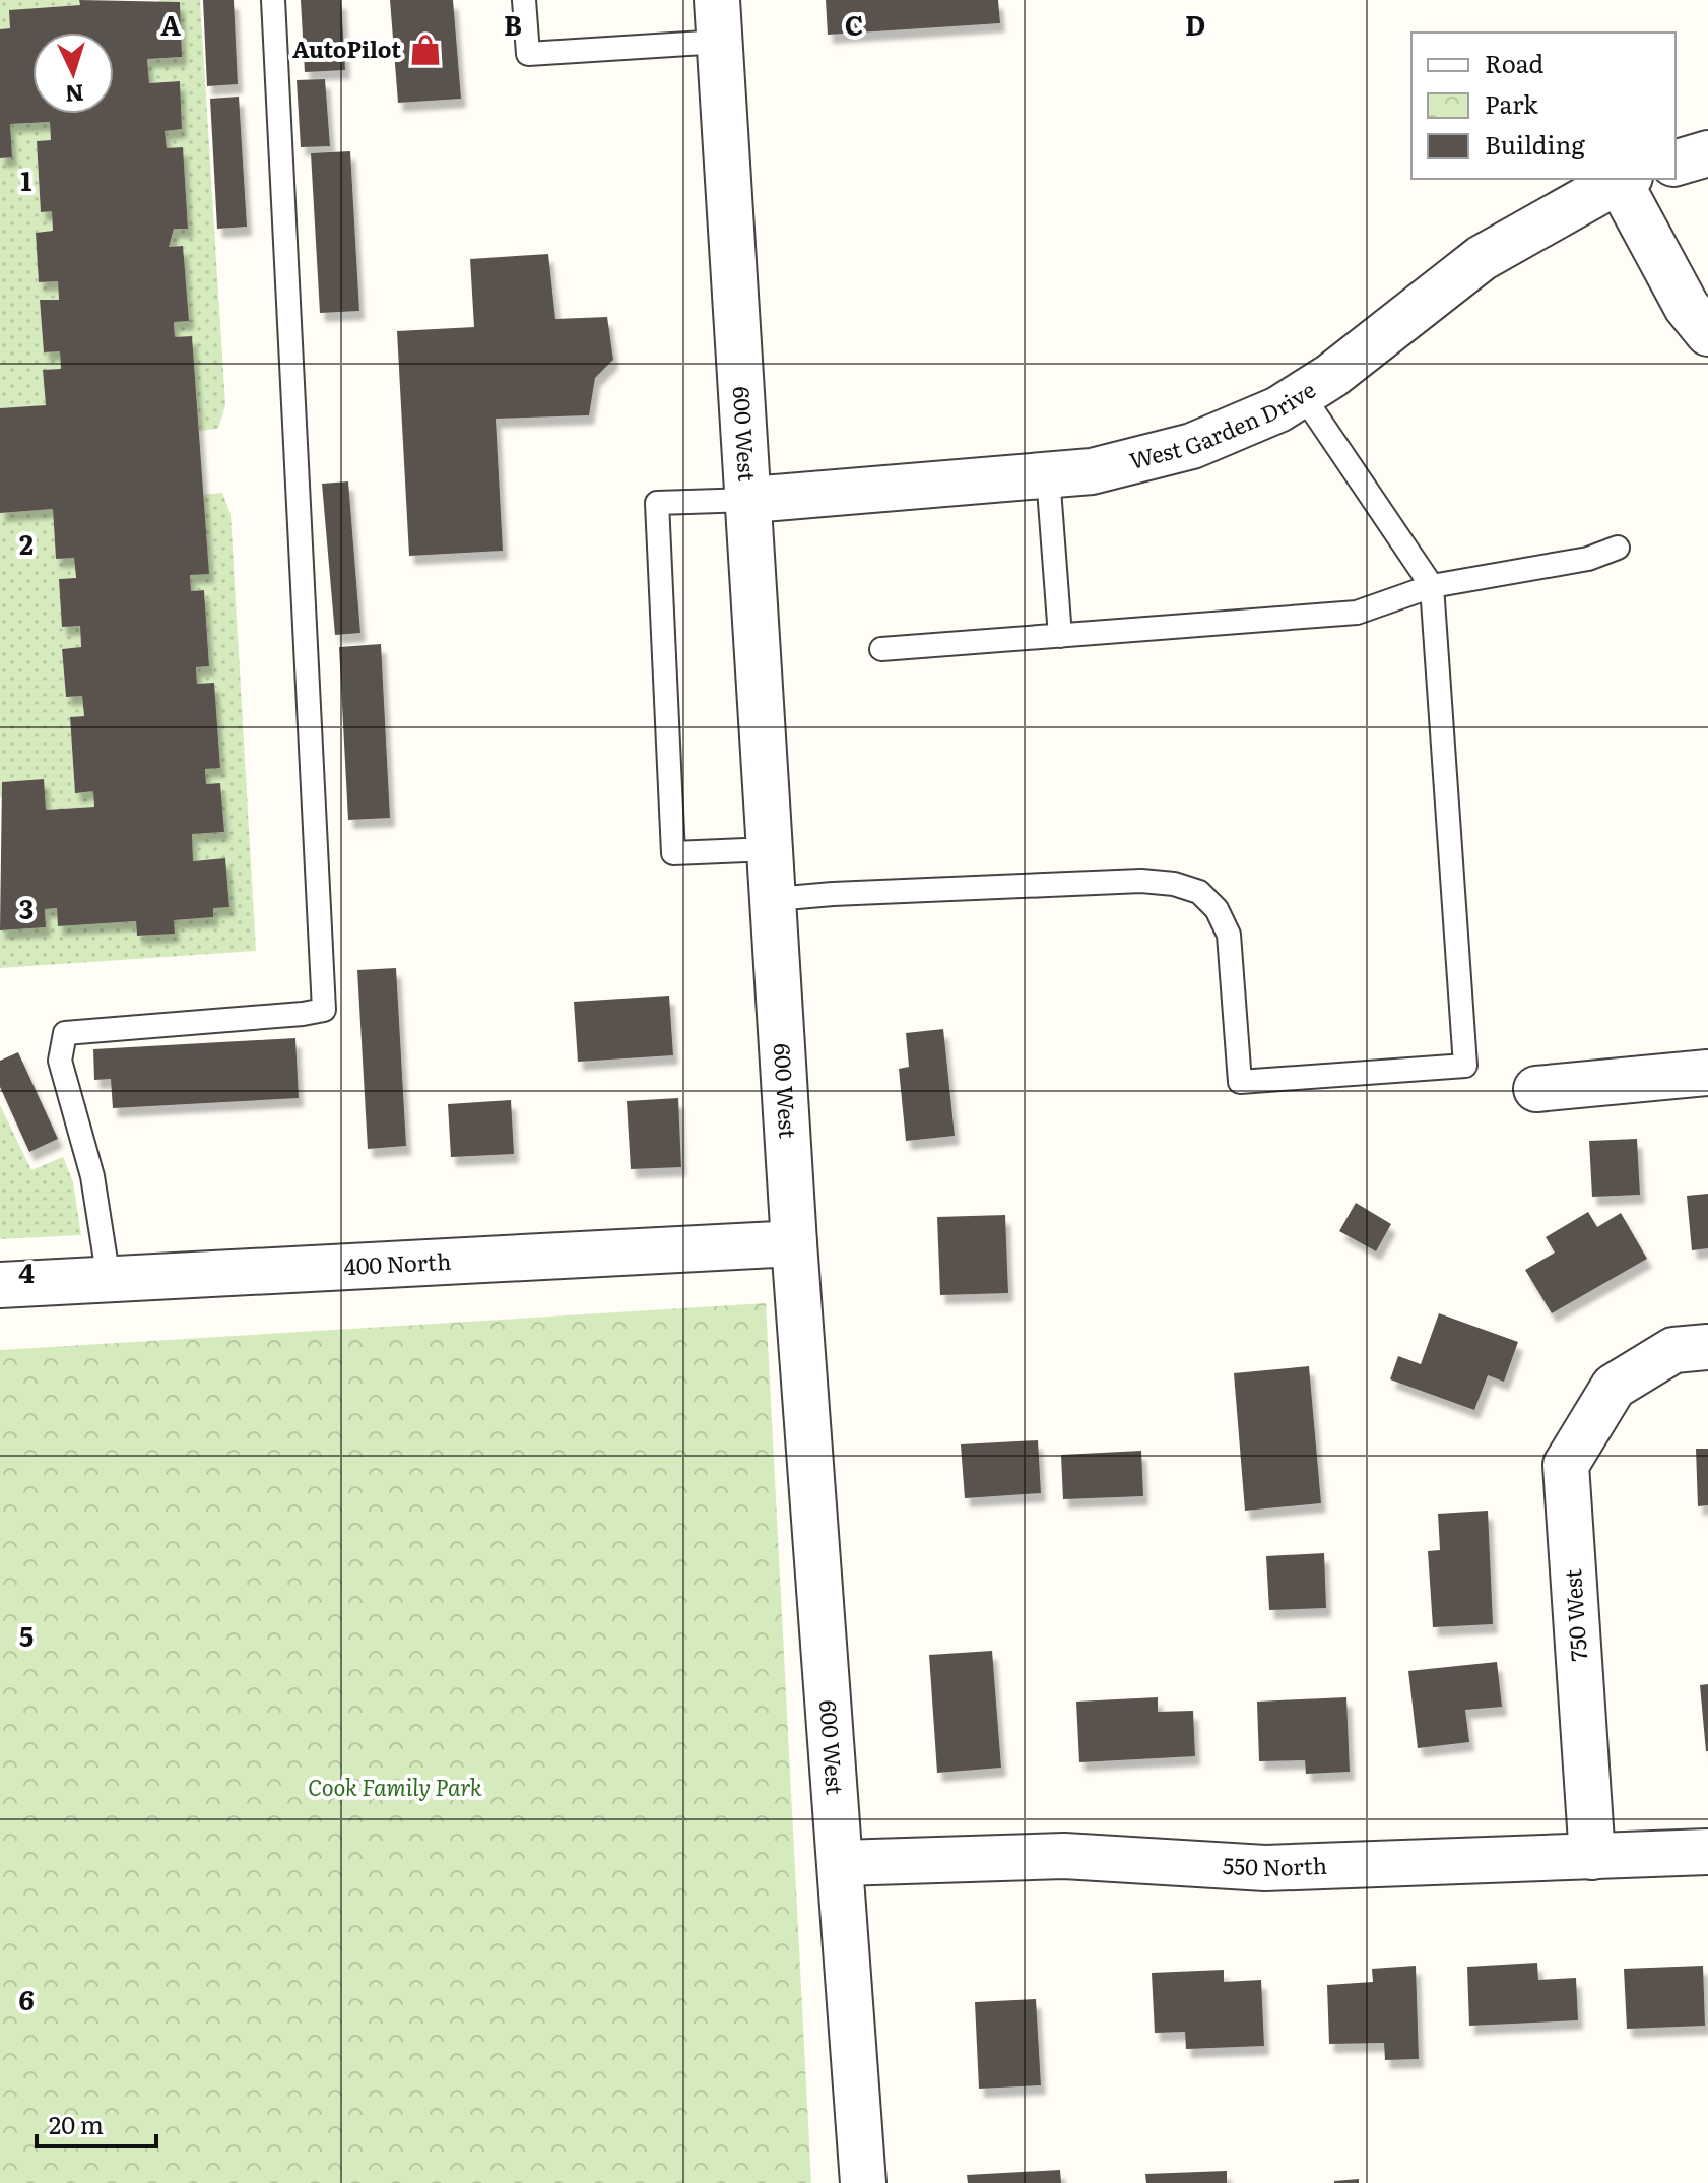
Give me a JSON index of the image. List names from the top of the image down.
{
  "streets": {
    "street": [
      "West Garden Drive",
      "600 West",
      "400 North",
      "750 West",
      "550 North"
    ]
  },
  "crossings": [
    ["West Garden Drive", "600 West"],
    ["600 West", "400 North"],
    ["600 West", "550 North"],
    ["750 West", "550 North"]
  ],
  "parks": ["Cook Family Park"],
  "places": {
    "shop": ["AutoPilot"]
  },
  "legend": ["Road", "Park", "Building"],
  "scale_bar": "20 m",
  "north": "bottom",
  "grid": {
    "columns": [
      "A",
      "B",
      "C",
      "D"
    ],
    "rows": [
      "1",
      "2",
      "3",
      "4",
      "5",
      "6"
    ]
  }
}
